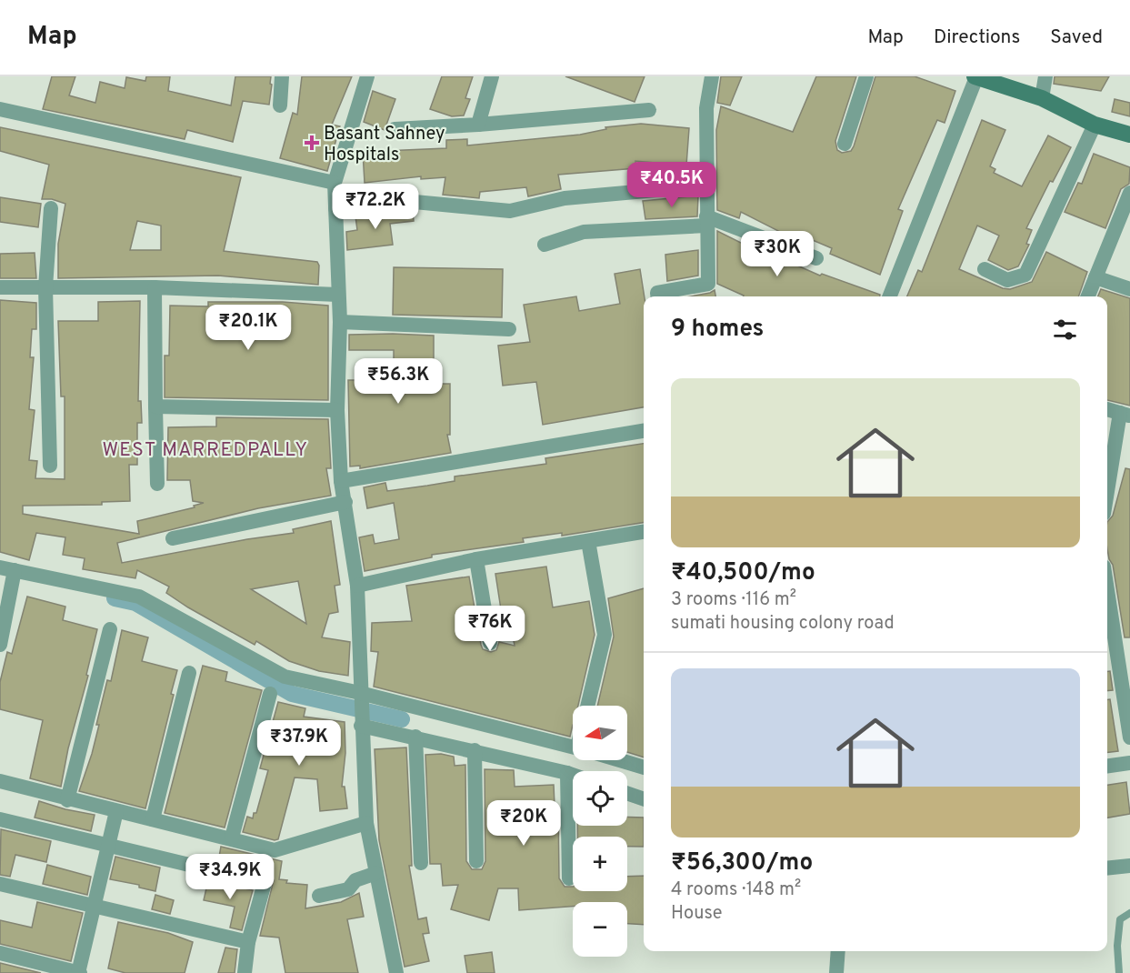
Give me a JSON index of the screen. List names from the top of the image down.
{
  "districts": ["WEST MARREDPALLY"],
  "places": {
    "health": ["Basant Sahney Hospitals"]
  },
  "north": "left",
  "page": {
    "header": "Map",
    "nav": ["Map", "Directions", "Saved"],
    "price": [
      "₹40.5K",
      "₹72.2K",
      "₹30K",
      "₹20.1K",
      "₹56.3K",
      "₹76K",
      "₹37.9K",
      "₹20K",
      "₹34.9K"
    ],
    "heading": "9 homes",
    "list": [
      {
        "name": "₹40,500/mo",
        "note": "3 rooms · 116 m² · sumati housing colony road"
      },
      {
        "name": "₹56,300/mo",
        "note": "4 rooms · 148 m² · House"
      }
    ],
    "map_buttons": ["+", "−"]
  }
}
